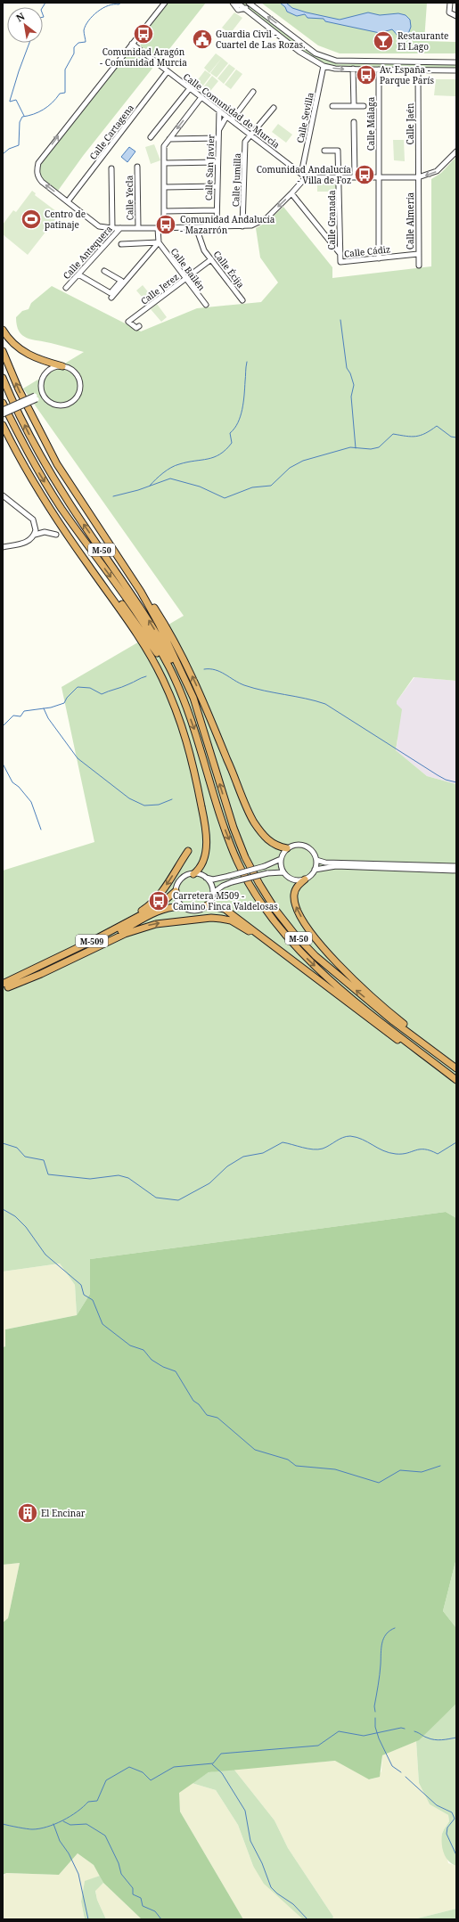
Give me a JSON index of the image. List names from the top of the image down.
{
  "streets": {
    "highway": ["M-50", "M-509"],
    "street": [
      "Calle Comunidad de Murcia",
      "Calle Sevilla",
      "Calle Málaga",
      "Calle Jaén",
      "Calle Cartagena",
      "Calle San Javier",
      "Calle Jumilla",
      "Calle Yecla",
      "Calle Granada",
      "Calle Almería",
      "Calle Cádiz",
      "Calle Antequera",
      "Calle Bailén",
      "Calle Écija",
      "Calle Jerez"
    ]
  },
  "crossings": [
    ["Calle Comunidad de Murcia", "Calle Sevilla"],
    ["Calle Comunidad de Murcia", "Calle Cartagena"],
    ["Calle Comunidad de Murcia", "Calle San Javier"],
    ["Calle Comunidad de Murcia", "Calle Jumilla"],
    ["Calle Málaga", "Calle Cádiz"],
    ["Calle Jaén", "Calle Almería"],
    ["Calle Granada", "Calle Cádiz"],
    ["Calle Almería", "Calle Cádiz"],
    ["Calle Bailén", "Calle Jerez"],
    ["Calle Écija", "Calle Jerez"]
  ],
  "places": {
    "bus stop": [
      "Comunidad Aragón - Comunidad Murcia",
      "Av. España - Parque París",
      "Comunidad Andalucía - Villa de Foz",
      "Comunidad Andalucía - Mazarrón",
      "Carretera M509 - Camino Finca Valdelosas"
    ],
    "public building": ["Guardia Civil - Cuartel de Las Rozas."],
    "bar": ["Restaurante El Lago"],
    "sports": ["Centro de patinaje"],
    "building": ["El Encinar"]
  },
  "north": "top left"
}
